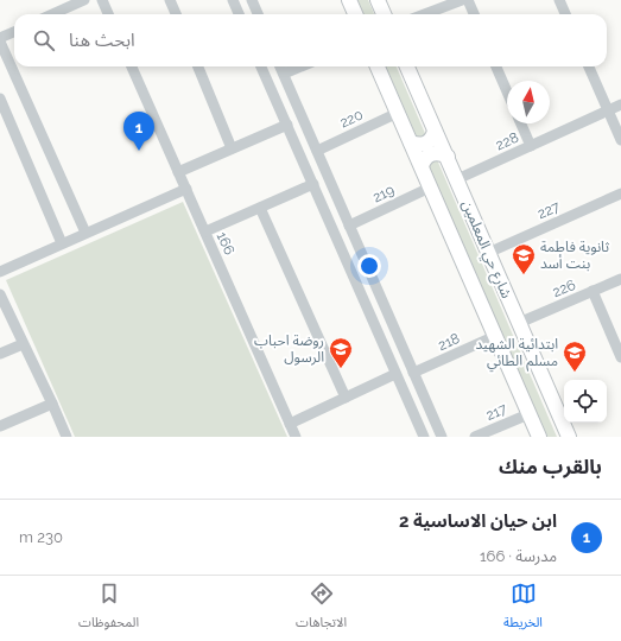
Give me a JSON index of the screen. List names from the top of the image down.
{
  "streets": {
    "main road": ["شارع حي المعلمين"],
    "street": [
      "220",
      "228",
      "219",
      "227",
      "166",
      "226",
      "218",
      "217"
    ]
  },
  "crossings": [
    ["220", "شارع حي المعلمين"],
    ["228", "شارع حي المعلمين"],
    ["219", "شارع حي المعلمين"],
    ["227", "شارع حي المعلمين"],
    ["شارع حي المعلمين", "226"],
    ["شارع حي المعلمين", "218"],
    ["شارع حي المعلمين", "217"]
  ],
  "places": {
    "school or university": ["ثانوية فاطمة بنت أسد", "روضة احباب الرسول", "ابتدائية الشهيد مسلم الطائي"]
  },
  "north": "top",
  "page": {
    "search": "ابحث هنا",
    "pins": "1",
    "heading": "بالقرب منك",
    "list": [
      {
        "mark": "1",
        "name": "ابن حيان الاساسية 2",
        "note": "مدرسة · 166",
        "value": "230 m"
      }
    ],
    "nav": ["الخريطة", "الاتجاهات", "المحفوظات"]
  }
}
